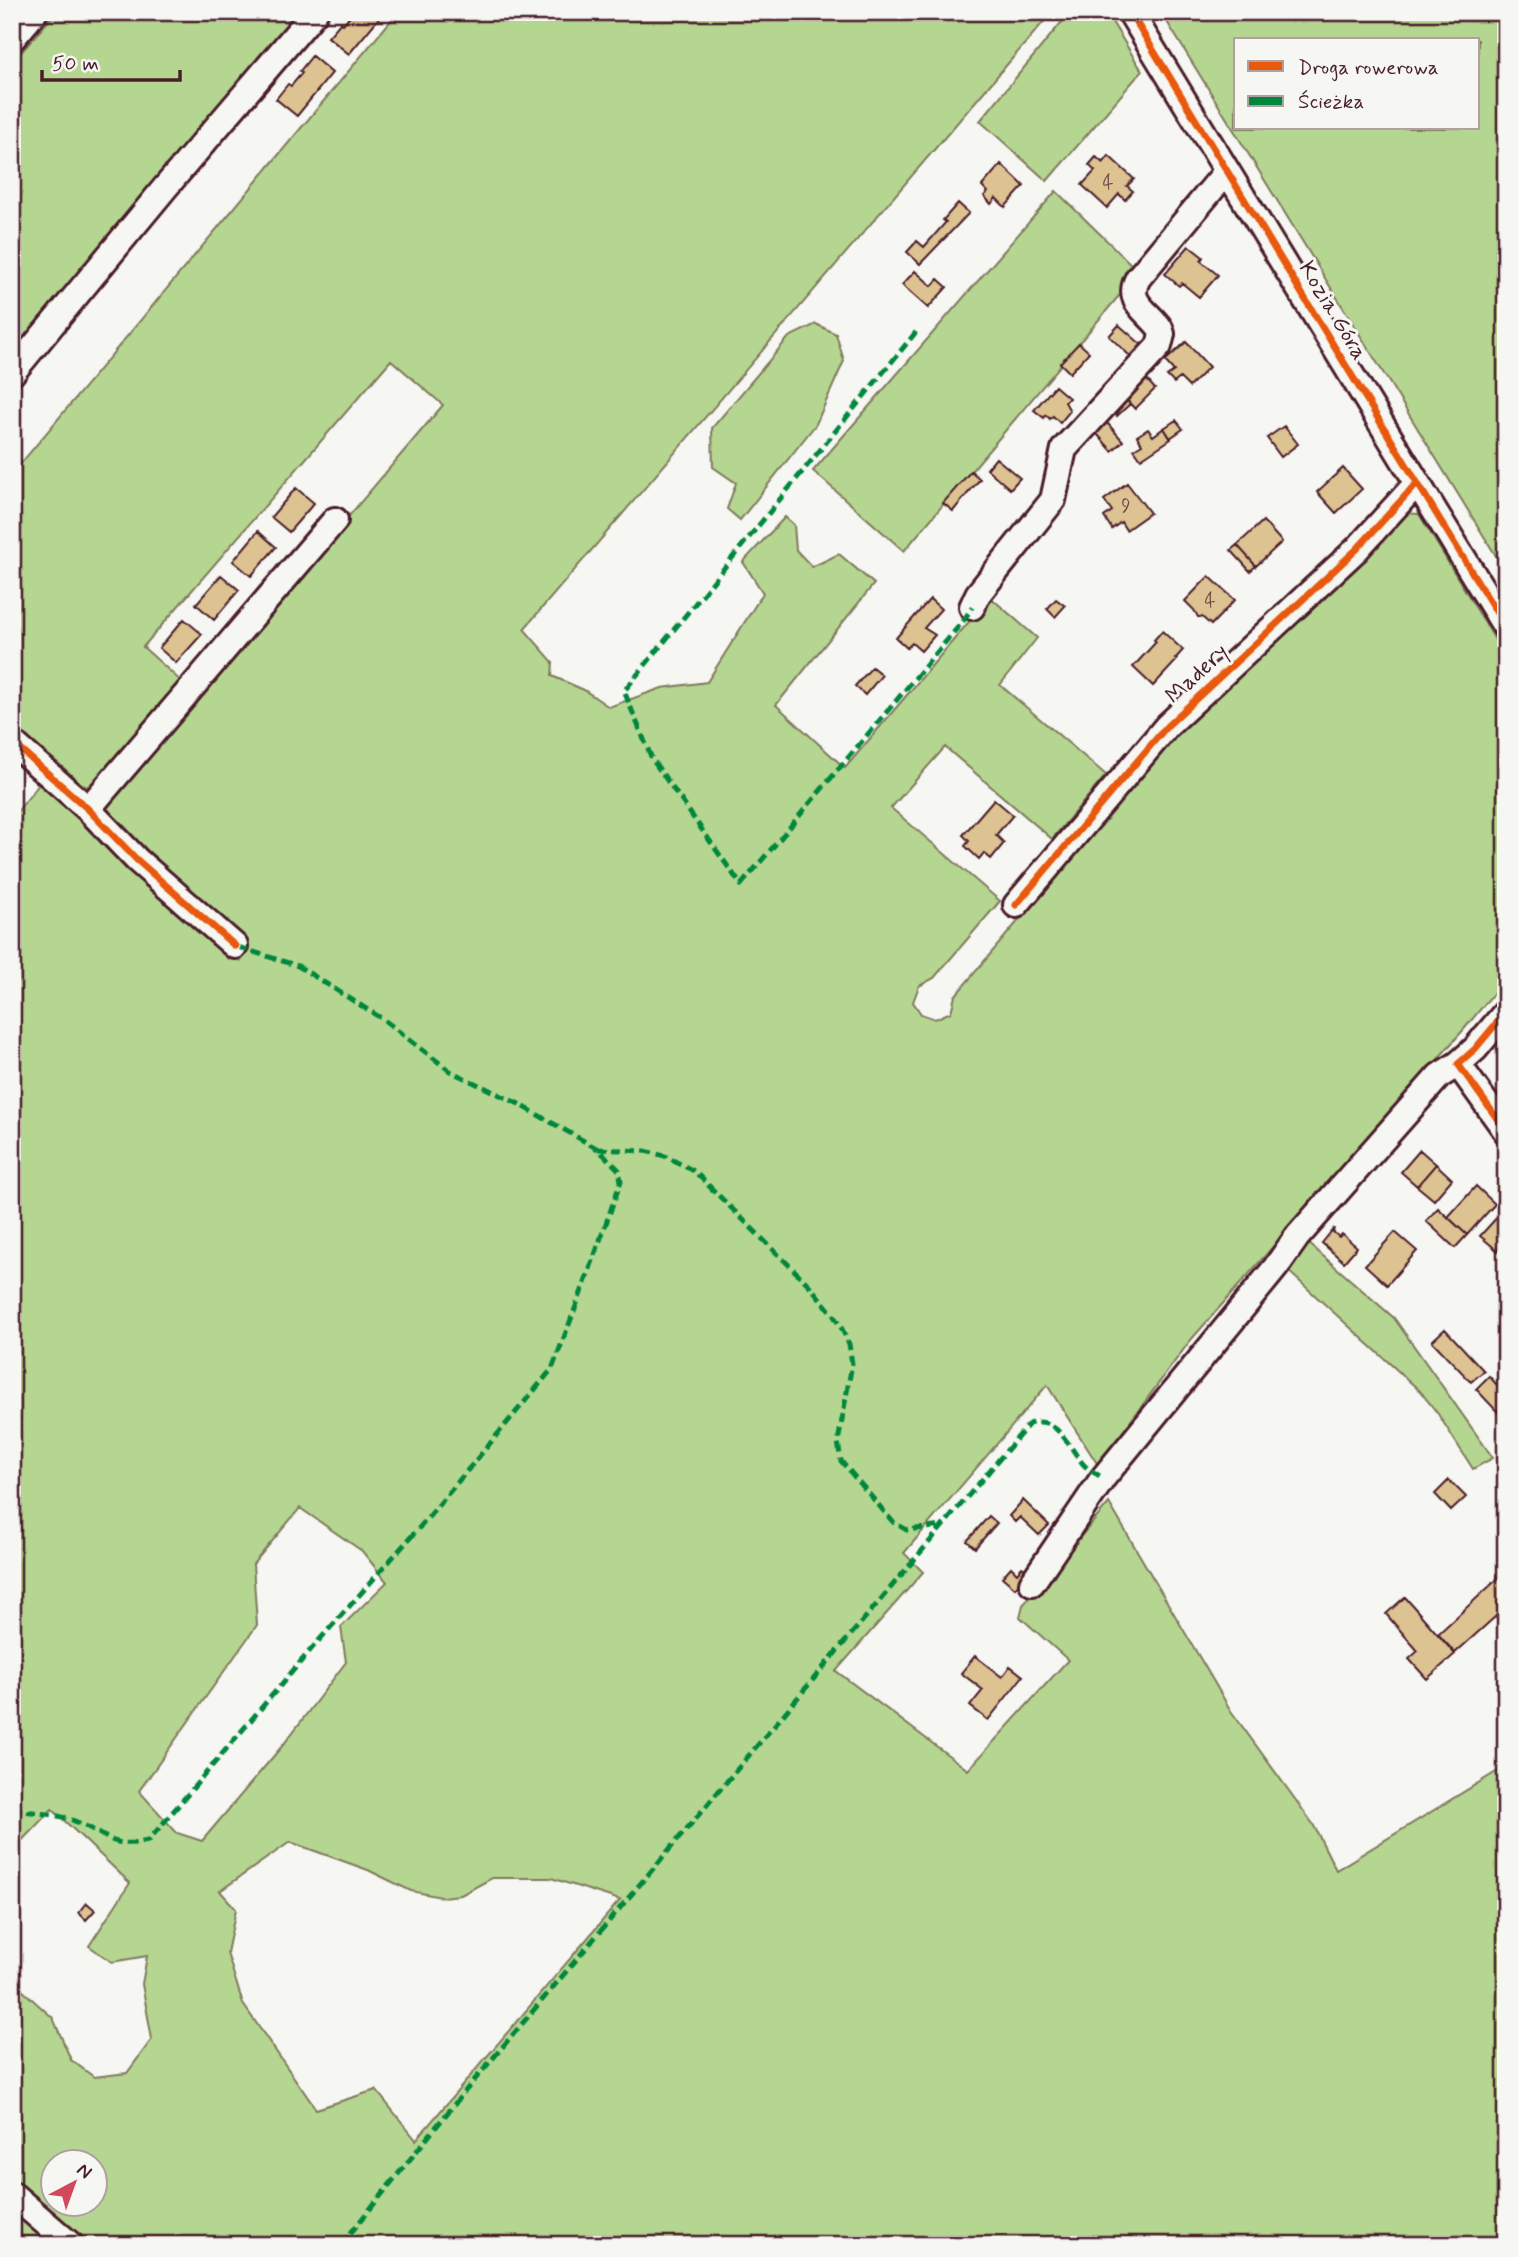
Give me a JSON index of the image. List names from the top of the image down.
{
  "streets": {
    "street": ["Kozia Góra", "Madery"]
  },
  "crossings": [
    ["Kozia Góra", "Madery"]
  ],
  "house_numbers": ["4", "9", "4"],
  "legend": ["Droga rowerowa", "Ścieżka"],
  "scale_bar": "50 m",
  "north": "top right"
}
